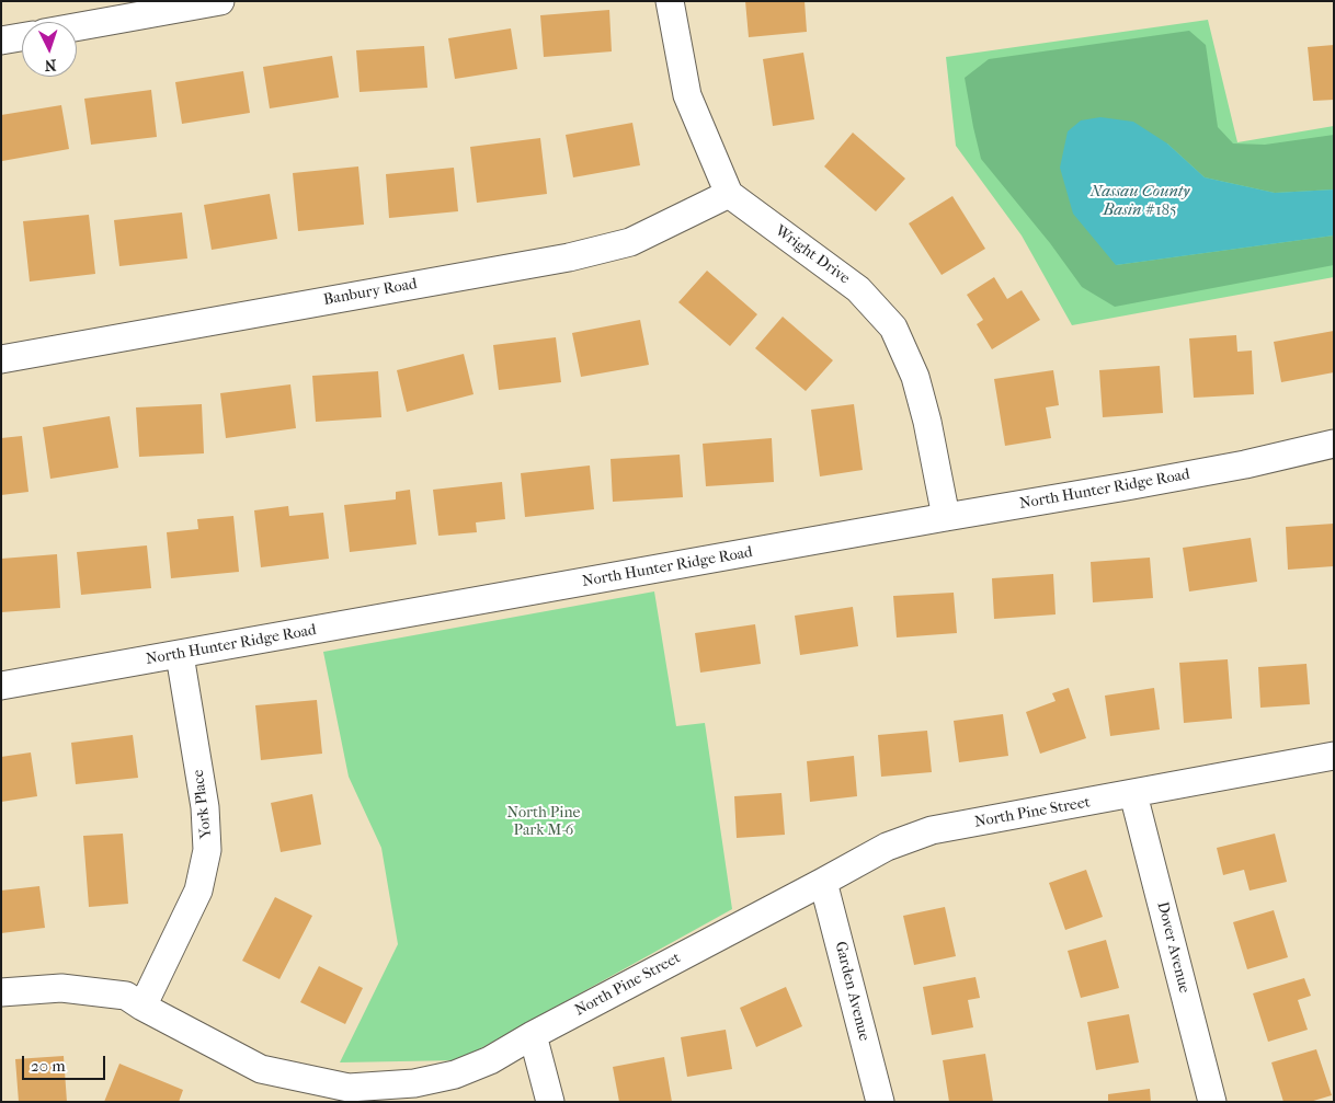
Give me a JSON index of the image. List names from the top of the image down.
{
  "streets": {
    "street": [
      "Wright Drive",
      "Banbury Road",
      "North Hunter Ridge Road",
      "York Place",
      "North Pine Street",
      "Dover Avenue",
      "Garden Avenue"
    ]
  },
  "crossings": [
    ["Wright Drive", "Banbury Road"],
    ["Wright Drive", "North Hunter Ridge Road"],
    ["North Hunter Ridge Road", "York Place"],
    ["York Place", "North Pine Street"],
    ["North Pine Street", "Dover Avenue"],
    ["North Pine Street", "Garden Avenue"]
  ],
  "water": ["Nassau County Basin #185"],
  "parks": ["North Pine Park M-6"],
  "scale_bar": "20 m",
  "north": "bottom"
}
